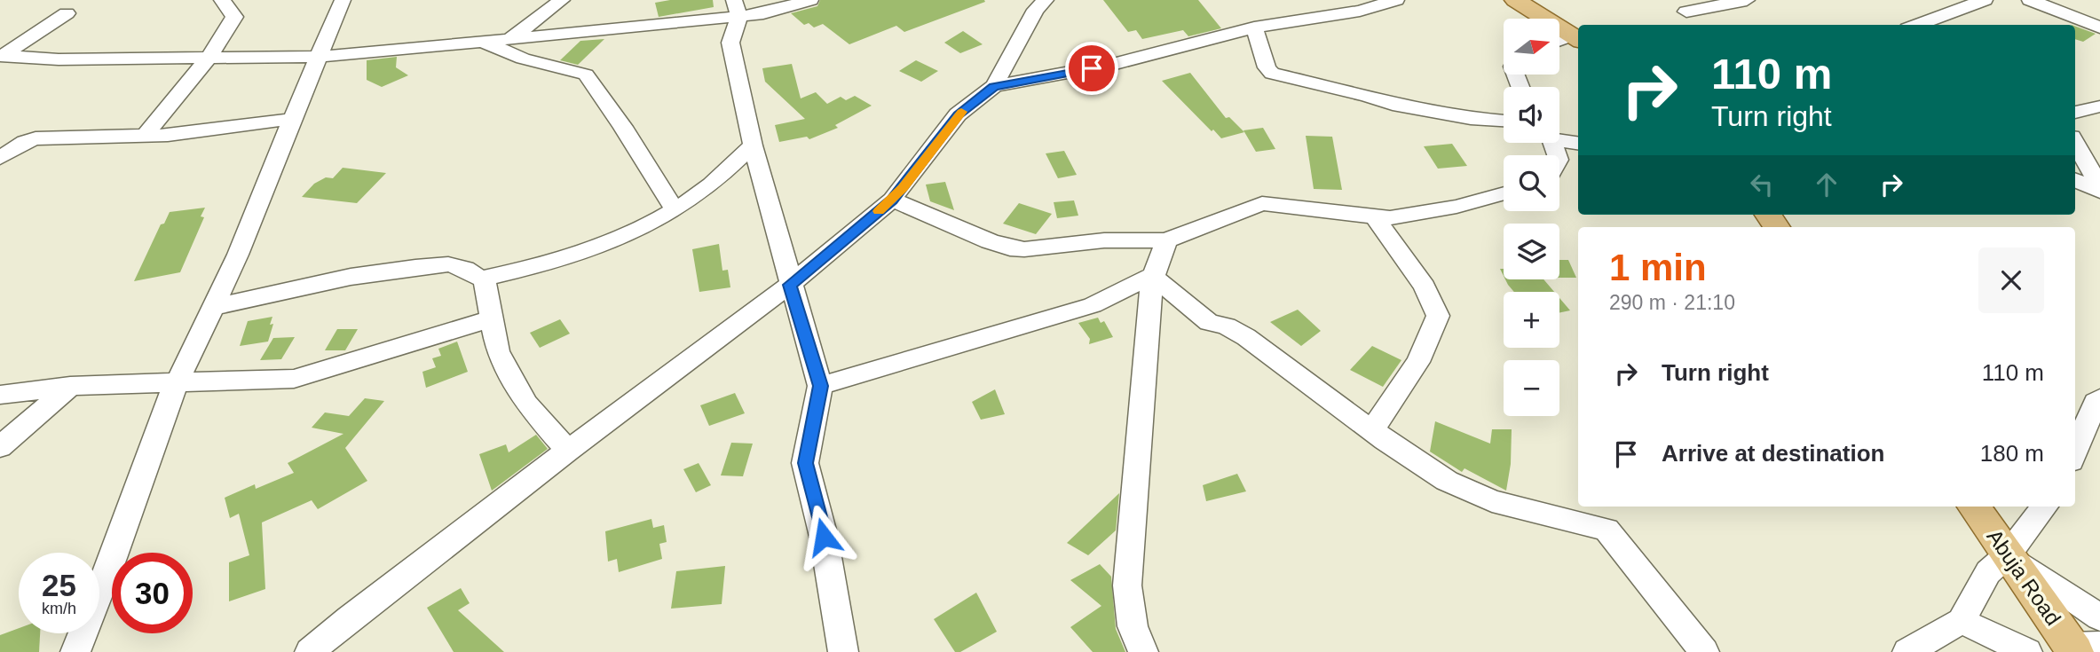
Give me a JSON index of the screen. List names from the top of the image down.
{
  "streets": {
    "main road": ["Abuja Road"]
  },
  "north": "right",
  "page": {
    "map_buttons": ["+", "−"],
    "turn": ["110 m", "Turn right"],
    "heading": ["1 min", "290 m · 21:10"],
    "list": [
      {
        "name": "Turn right",
        "value": "110 m"
      },
      {
        "name": "Arrive at destination",
        "value": "180 m"
      }
    ],
    "speed": "25 km/h",
    "limit": "30"
  }
}
